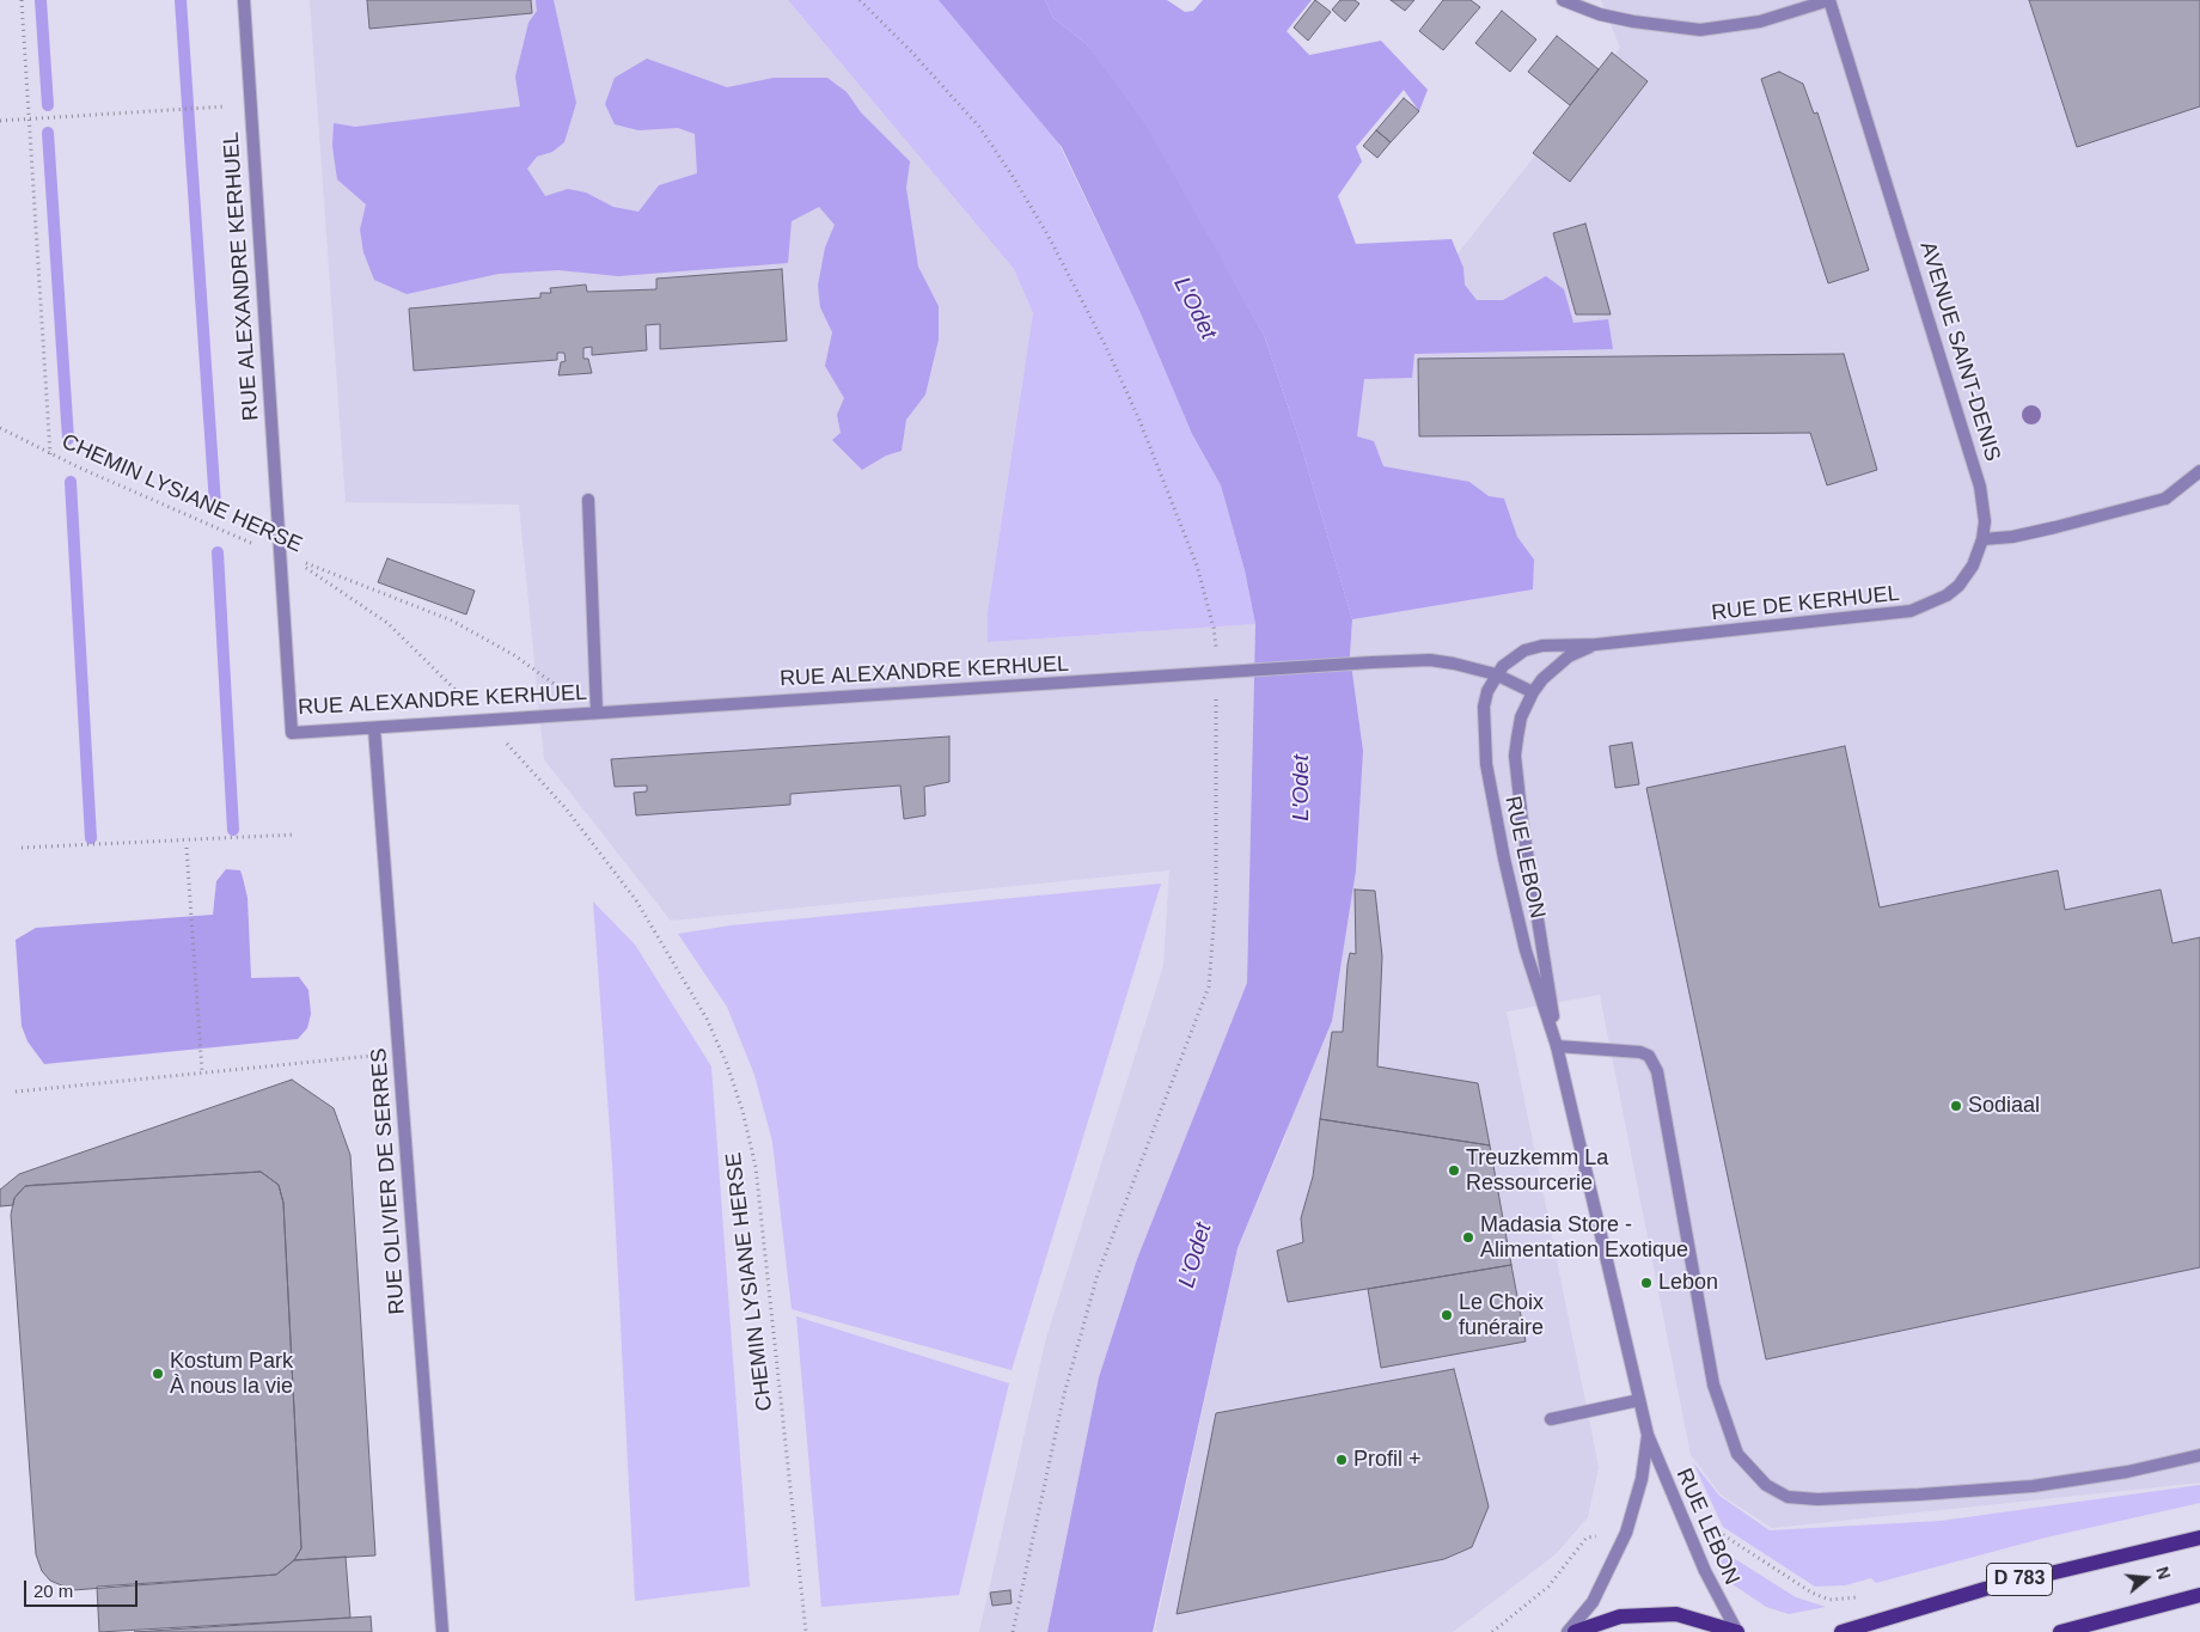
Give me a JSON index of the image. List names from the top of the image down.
{
  "streets": {
    "main road": ["D 783"],
    "street": [
      "RUE ALEXANDRE KERHUEL",
      "AVENUE SAINT-DENIS",
      "RUE DE KERHUEL",
      "RUE LEBON",
      "RUE OLIVIER DE SERRES"
    ],
    "path": ["CHEMIN LYSIANE HERSE"]
  },
  "crossings": [
    ["RUE ALEXANDRE KERHUEL", "CHEMIN LYSIANE HERSE"],
    ["RUE ALEXANDRE KERHUEL", "RUE DE KERHUEL"],
    ["RUE ALEXANDRE KERHUEL", "RUE LEBON"],
    ["RUE ALEXANDRE KERHUEL", "RUE OLIVIER DE SERRES"],
    ["AVENUE SAINT-DENIS", "RUE DE KERHUEL"],
    ["RUE DE KERHUEL", "RUE LEBON"]
  ],
  "water": ["L'Odet"],
  "places": [
    "Sodiaal",
    "Treuzkemm La Ressourcerie",
    "Madasia Store - Alimentation Exotique",
    "Lebon",
    "Le Choix funéraire",
    "Kostum Park À nous la vie",
    "Profil +"
  ],
  "scale_bar": "20 m",
  "north": "right"
}
